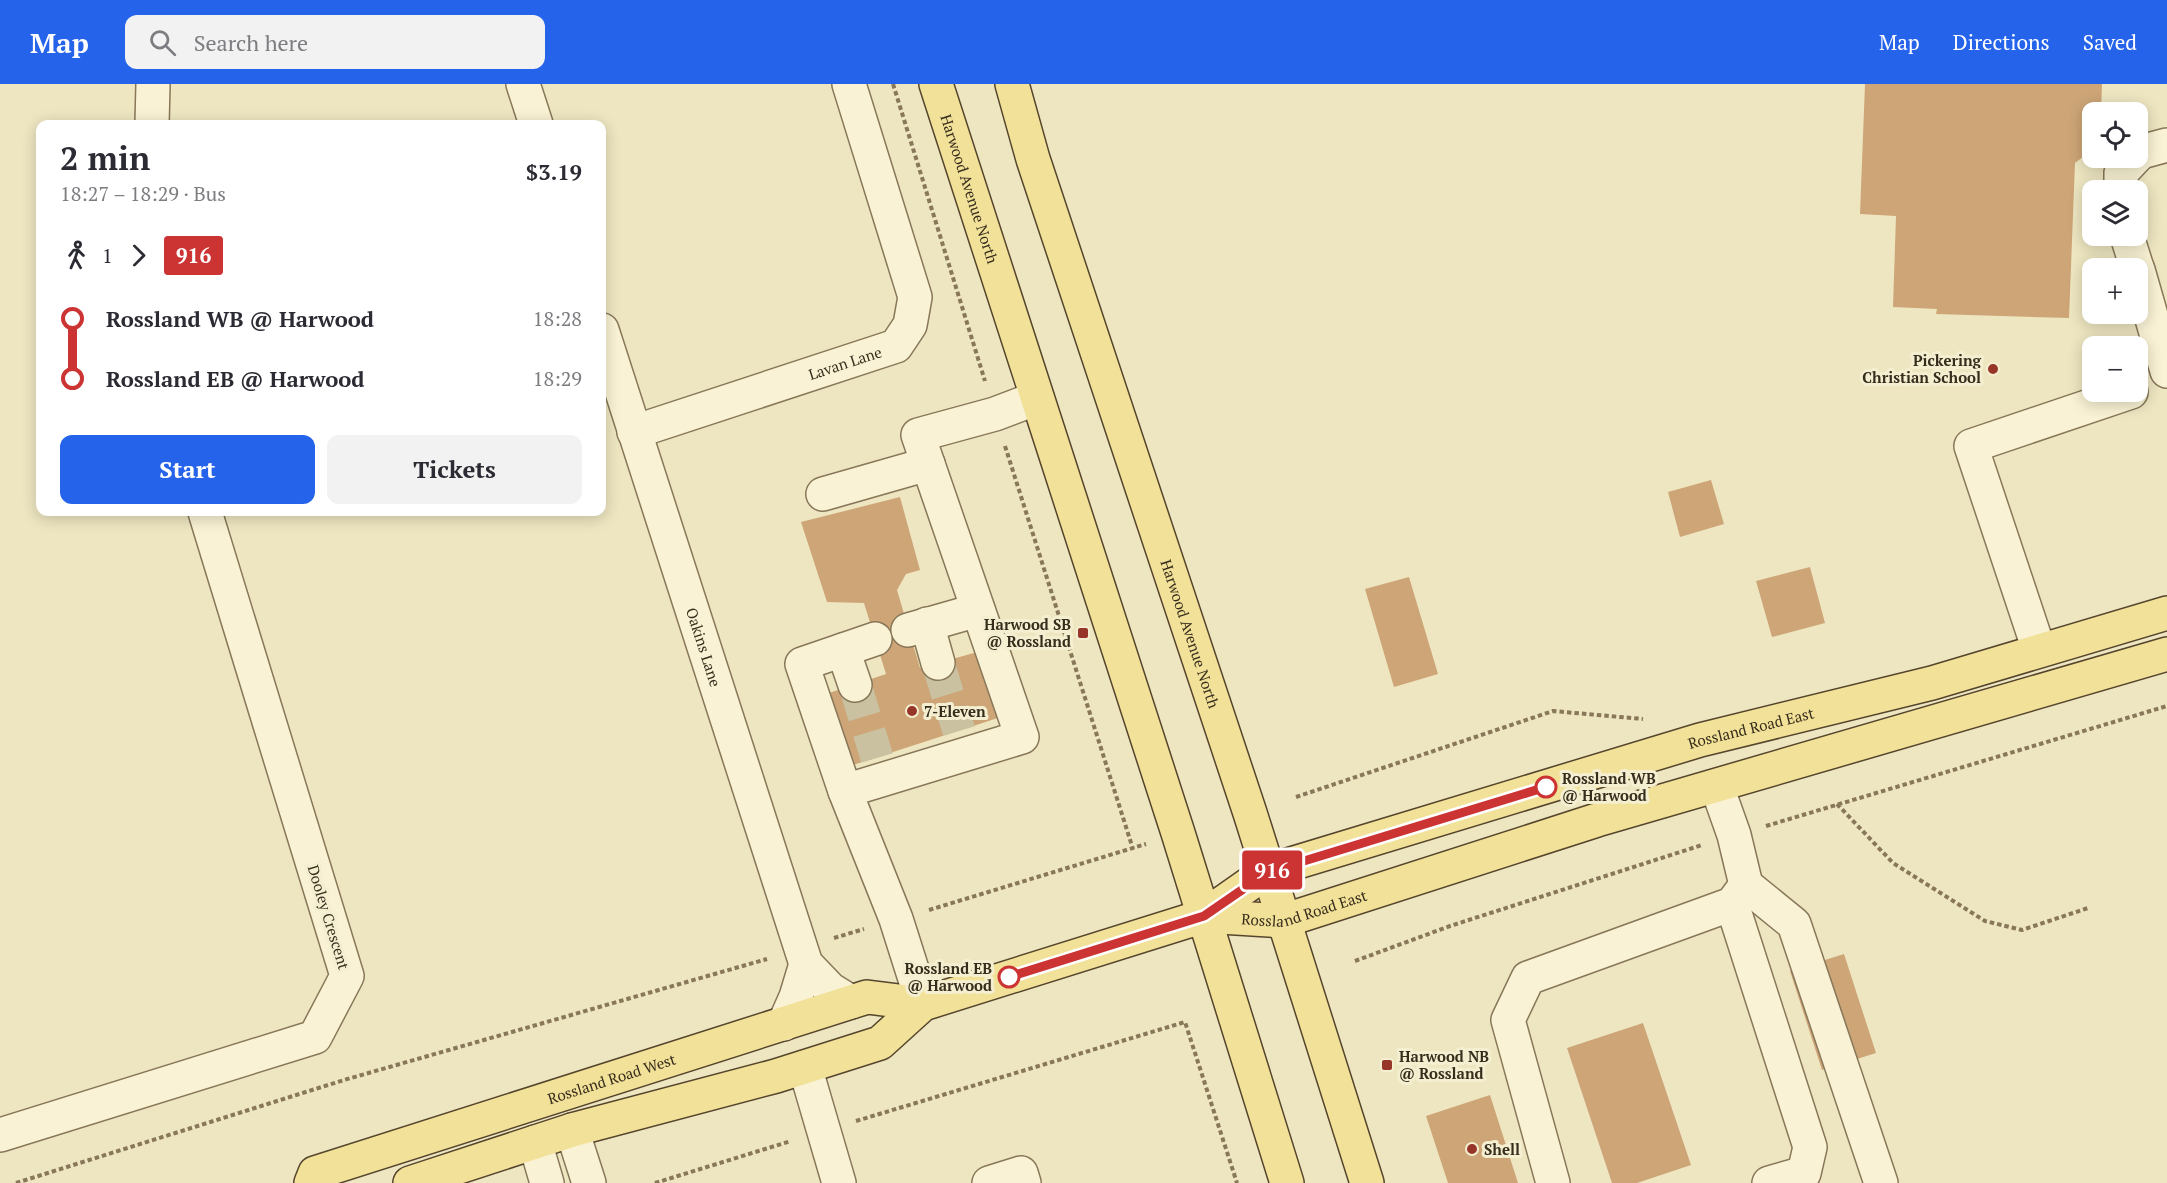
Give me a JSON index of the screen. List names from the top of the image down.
{
  "streets": {
    "main road": ["Harwood Avenue North", "Rossland Road East", "Rossland Road West"],
    "street": ["Lavan Lane", "Oakins Lane", "Dooley Crescent"]
  },
  "crossings": [
    ["Harwood Avenue North", "Rossland Road East"],
    ["Harwood Avenue North", "Rossland Road West"],
    ["Lavan Lane", "Oakins Lane"],
    ["Oakins Lane", "Rossland Road West"],
    ["Rossland Road East", "Rossland Road West"]
  ],
  "places": {
    "other": [
      "Pickering Christian School",
      "7-Eleven",
      "Rossland WB @ Harwood",
      "Rossland EB @ Harwood",
      "Shell"
    ],
    "transit": ["Harwood SB @ Rossland", "Harwood NB @ Rossland"]
  },
  "lines": ["bus line 916"],
  "page": {
    "header": "Map",
    "search": "Search here",
    "nav": ["Map", "Directions", "Saved"],
    "on_map": "916",
    "map_buttons": ["+", "−"],
    "heading": ["2 min", "18:27 – 18:29 · Bus", "$3.19"],
    "legs": ["1", "916"],
    "list": [
      {
        "name": "Rossland WB @ Harwood",
        "value": "18:28"
      },
      {
        "name": "Rossland EB @ Harwood",
        "value": "18:29"
      }
    ],
    "buttons": ["Start", "Tickets"]
  }
}
